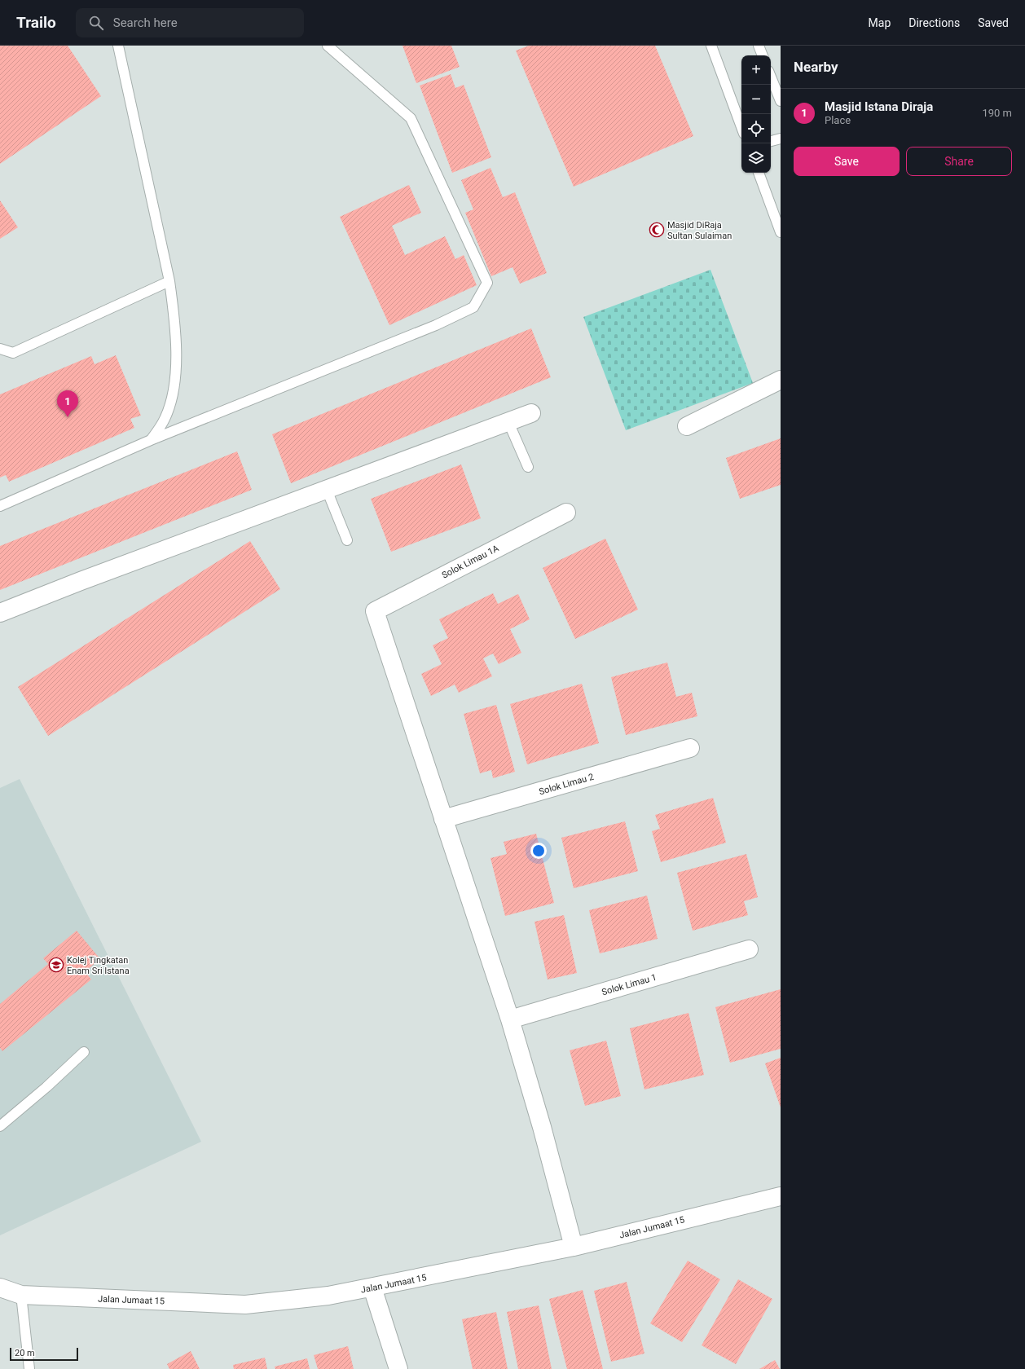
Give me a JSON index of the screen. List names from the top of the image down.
{
  "streets": {
    "street": [
      "Solok Limau 1A",
      "Solok Limau 2",
      "Solok Limau 1",
      "Jalan Jumaat 15"
    ]
  },
  "crossings": [
    ["Solok Limau 1A", "Solok Limau 2"]
  ],
  "places": {
    "mosque": ["Masjid DiRaja Sultan Sulaiman"],
    "school or university": ["Kolej Tingkatan Enam Sri Istana"]
  },
  "scale_bar": "20 m",
  "page": {
    "header": "Trailo",
    "search": "Search here",
    "nav": ["Map", "Directions", "Saved"],
    "heading": "Nearby",
    "map_buttons": ["+", "−"],
    "list": [
      {
        "mark": "1",
        "name": "Masjid Istana Diraja",
        "note": "Place",
        "value": "190 m"
      }
    ],
    "buttons": ["Save", "Share"],
    "pins": "1",
    "scale": "20 m"
  }
}
